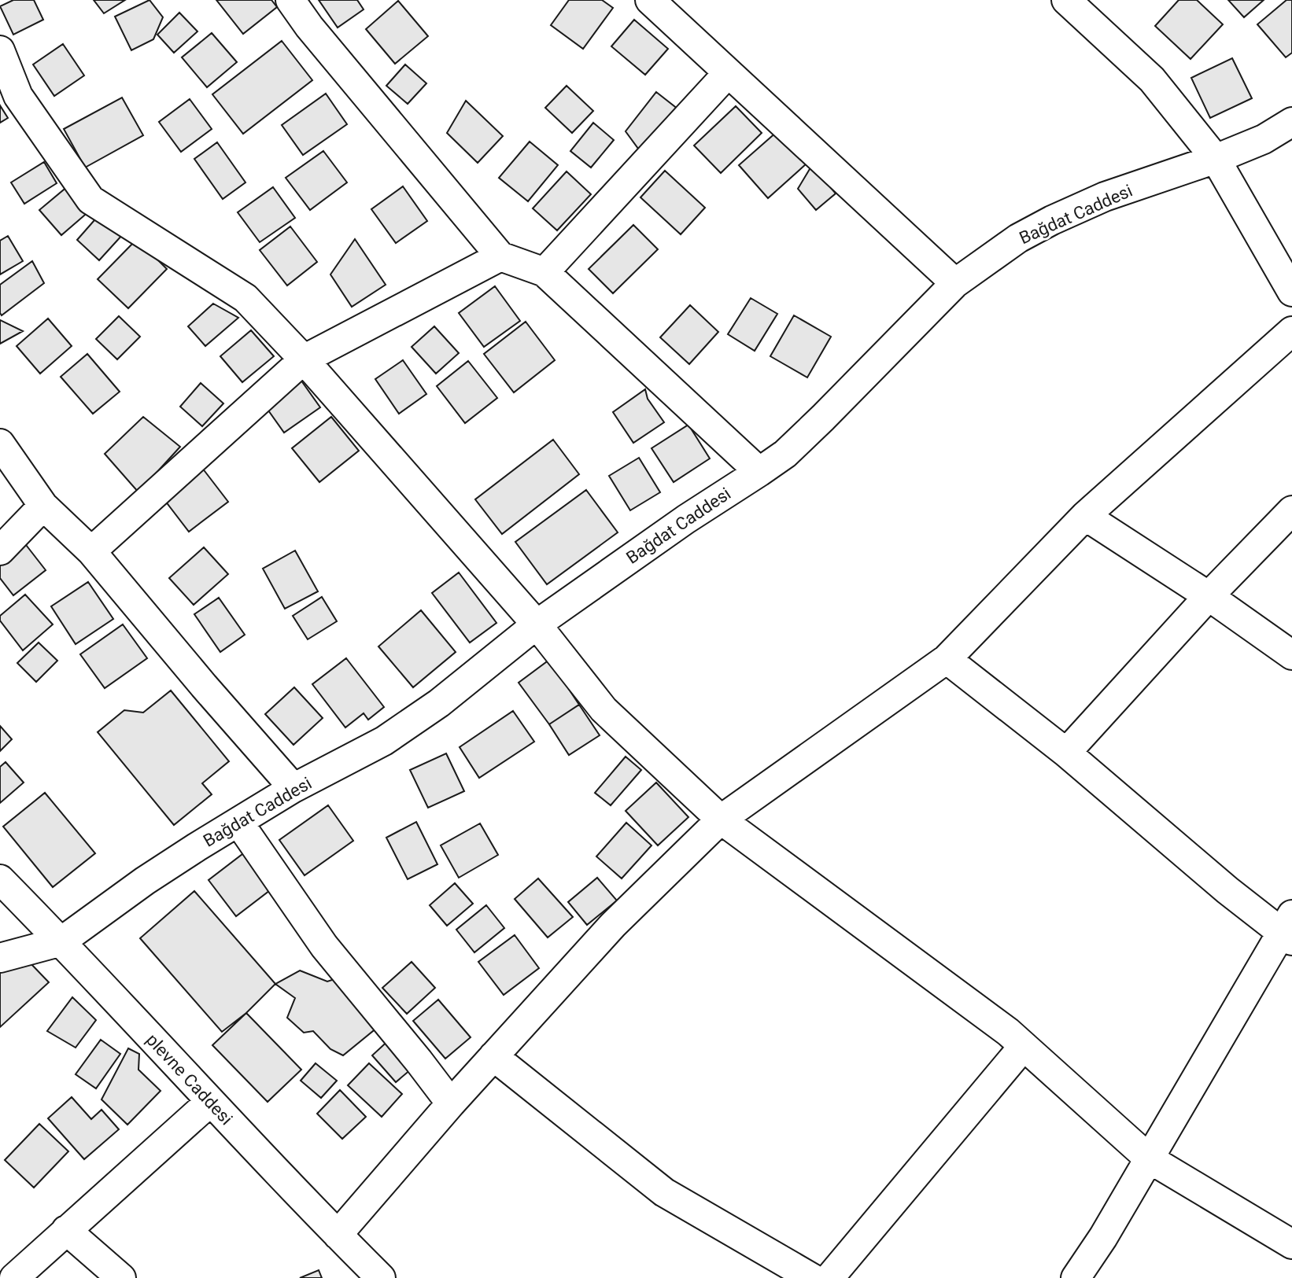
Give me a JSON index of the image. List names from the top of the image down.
{
  "streets": {
    "street": ["Bağdat Caddesi", "plevne Caddesi"]
  },
  "crossings": [
    ["Bağdat Caddesi", "plevne Caddesi"]
  ]
}
